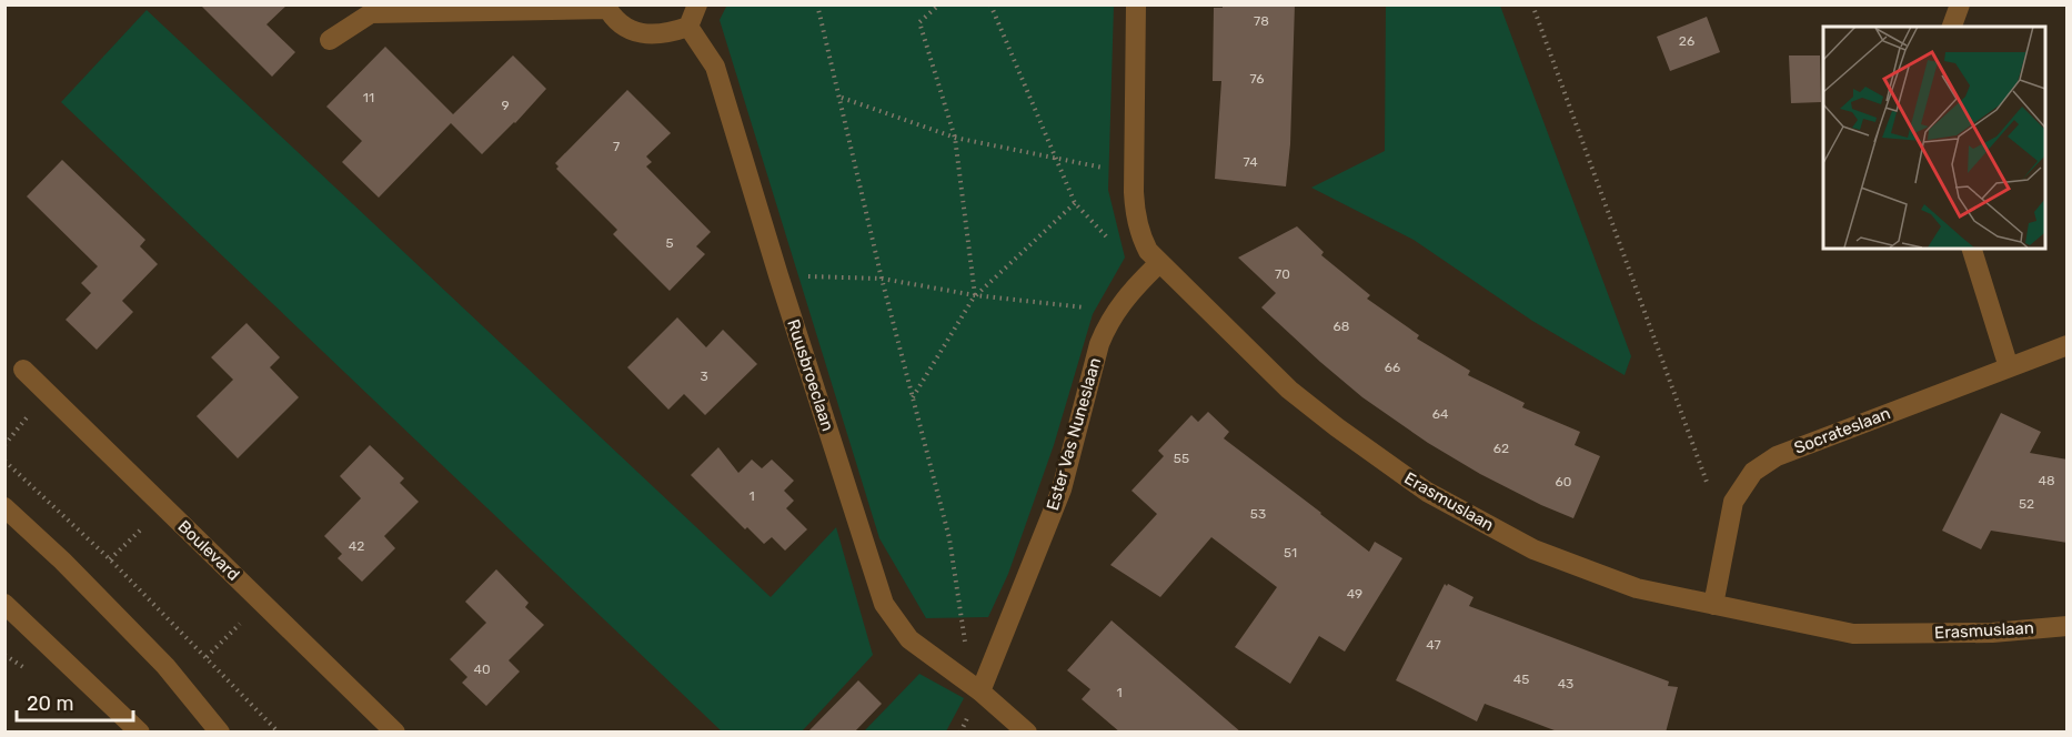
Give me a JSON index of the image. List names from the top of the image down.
{
  "streets": {
    "street": [
      "Ruusbroeclaan",
      "Socrateslaan",
      "Ester Vas Nuneslaan",
      "Erasmuslaan",
      "Boulevard"
    ]
  },
  "crossings": [
    ["Ruusbroeclaan", "Ester Vas Nuneslaan"],
    ["Socrateslaan", "Erasmuslaan"],
    ["Ester Vas Nuneslaan", "Erasmuslaan"]
  ],
  "house_numbers": [
    "78",
    "26",
    "76",
    "11",
    "9",
    "7",
    "74",
    "5",
    "70",
    "68",
    "66",
    "3",
    "64",
    "62",
    "55",
    "48",
    "60",
    "1",
    "52",
    "53",
    "42",
    "51",
    "49",
    "47",
    "40",
    "45",
    "43",
    "1"
  ],
  "scale_bar": "20 m"
}
